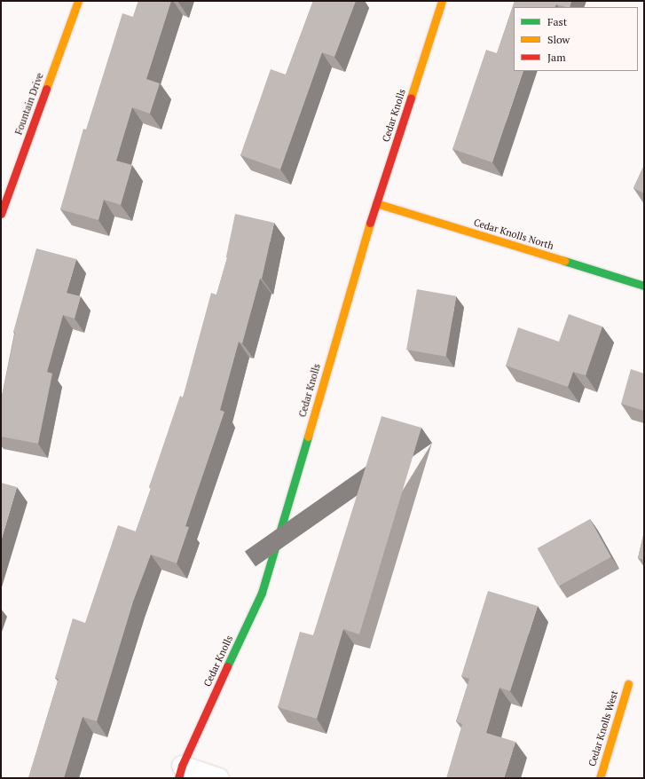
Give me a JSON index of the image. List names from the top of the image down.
{
  "streets": {
    "street": [
      "Fountain Drive",
      "Cedar Knolls",
      "Cedar Knolls North",
      "Cedar Knolls West"
    ]
  },
  "crossings": [
    ["Cedar Knolls", "Cedar Knolls North"]
  ],
  "legend": ["Fast", "Slow", "Jam"]
}
